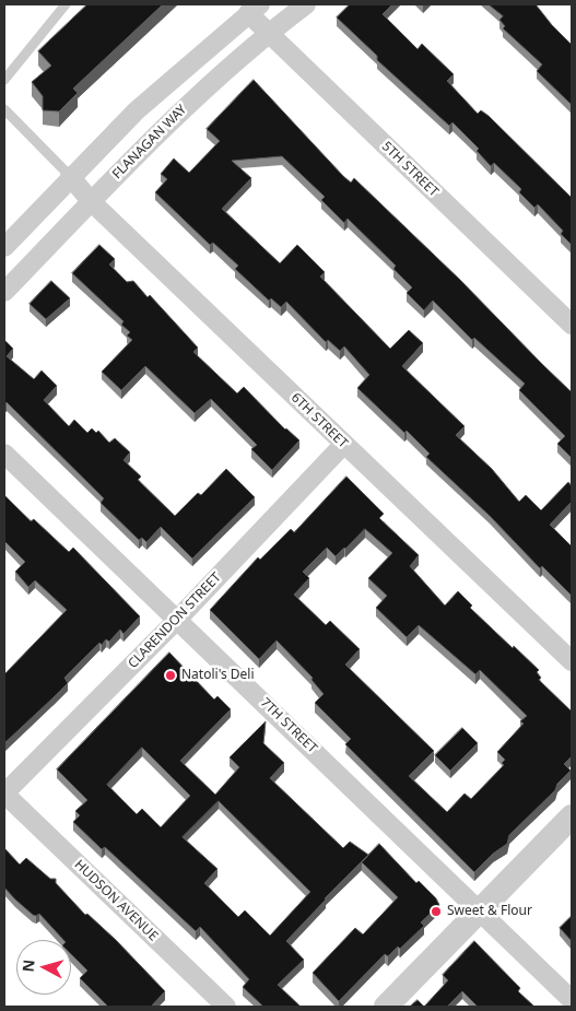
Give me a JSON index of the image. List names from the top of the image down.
{
  "streets": {
    "street": [
      "FLANAGAN WAY",
      "5TH STREET",
      "6TH STREET",
      "CLARENDON STREET",
      "7TH STREET",
      "HUDSON AVENUE"
    ]
  },
  "crossings": [
    ["FLANAGAN WAY", "5TH STREET"],
    ["FLANAGAN WAY", "6TH STREET"],
    ["6TH STREET", "CLARENDON STREET"],
    ["CLARENDON STREET", "7TH STREET"],
    ["CLARENDON STREET", "HUDSON AVENUE"]
  ],
  "places": ["Natoli's Deli", "Sweet & Flour"],
  "north": "left"
}
